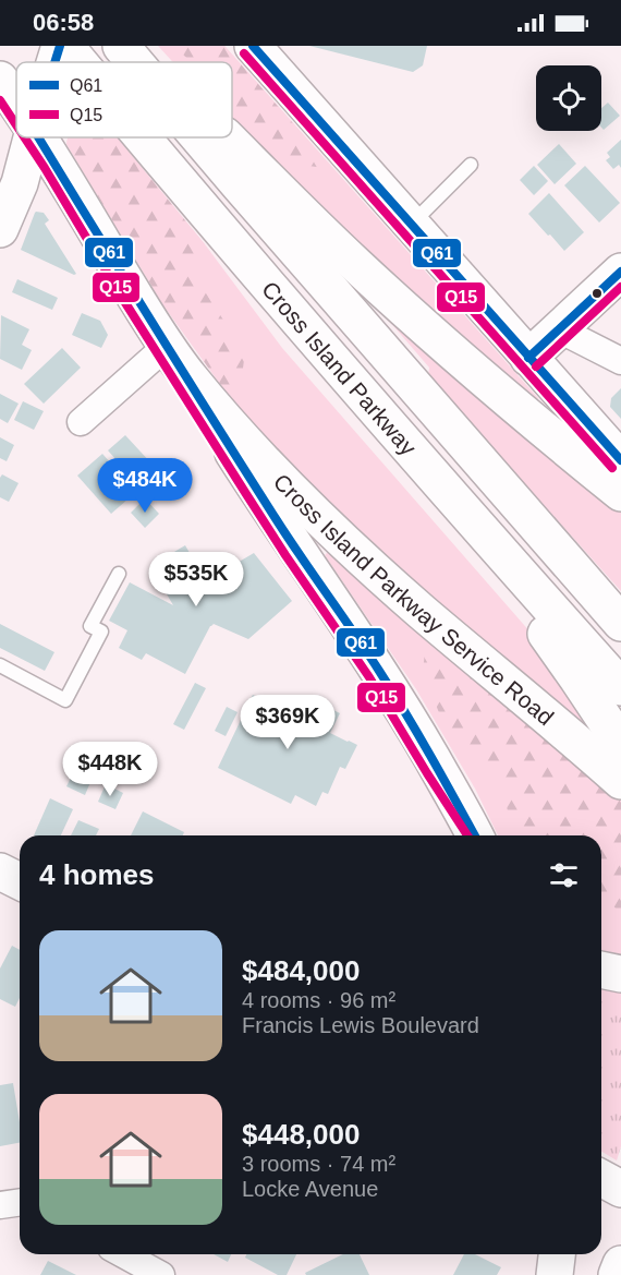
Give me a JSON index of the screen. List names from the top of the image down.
{
  "streets": {
    "main road": ["Cross Island Parkway", "Cross Island Parkway Service Road"]
  },
  "lines": ["transit line Q61", "transit line Q15"],
  "legend": ["Q61", "Q15"],
  "page": {
    "status": "06:58",
    "price": [
      "$484K",
      "$535K",
      "$369K",
      "$448K"
    ],
    "heading": "4 homes",
    "list": [
      {
        "name": "$484,000",
        "note": "4 rooms · 96 m² · Francis Lewis Boulevard"
      },
      {
        "name": "$448,000",
        "note": "3 rooms · 74 m² · Locke Avenue"
      }
    ]
  }
}
